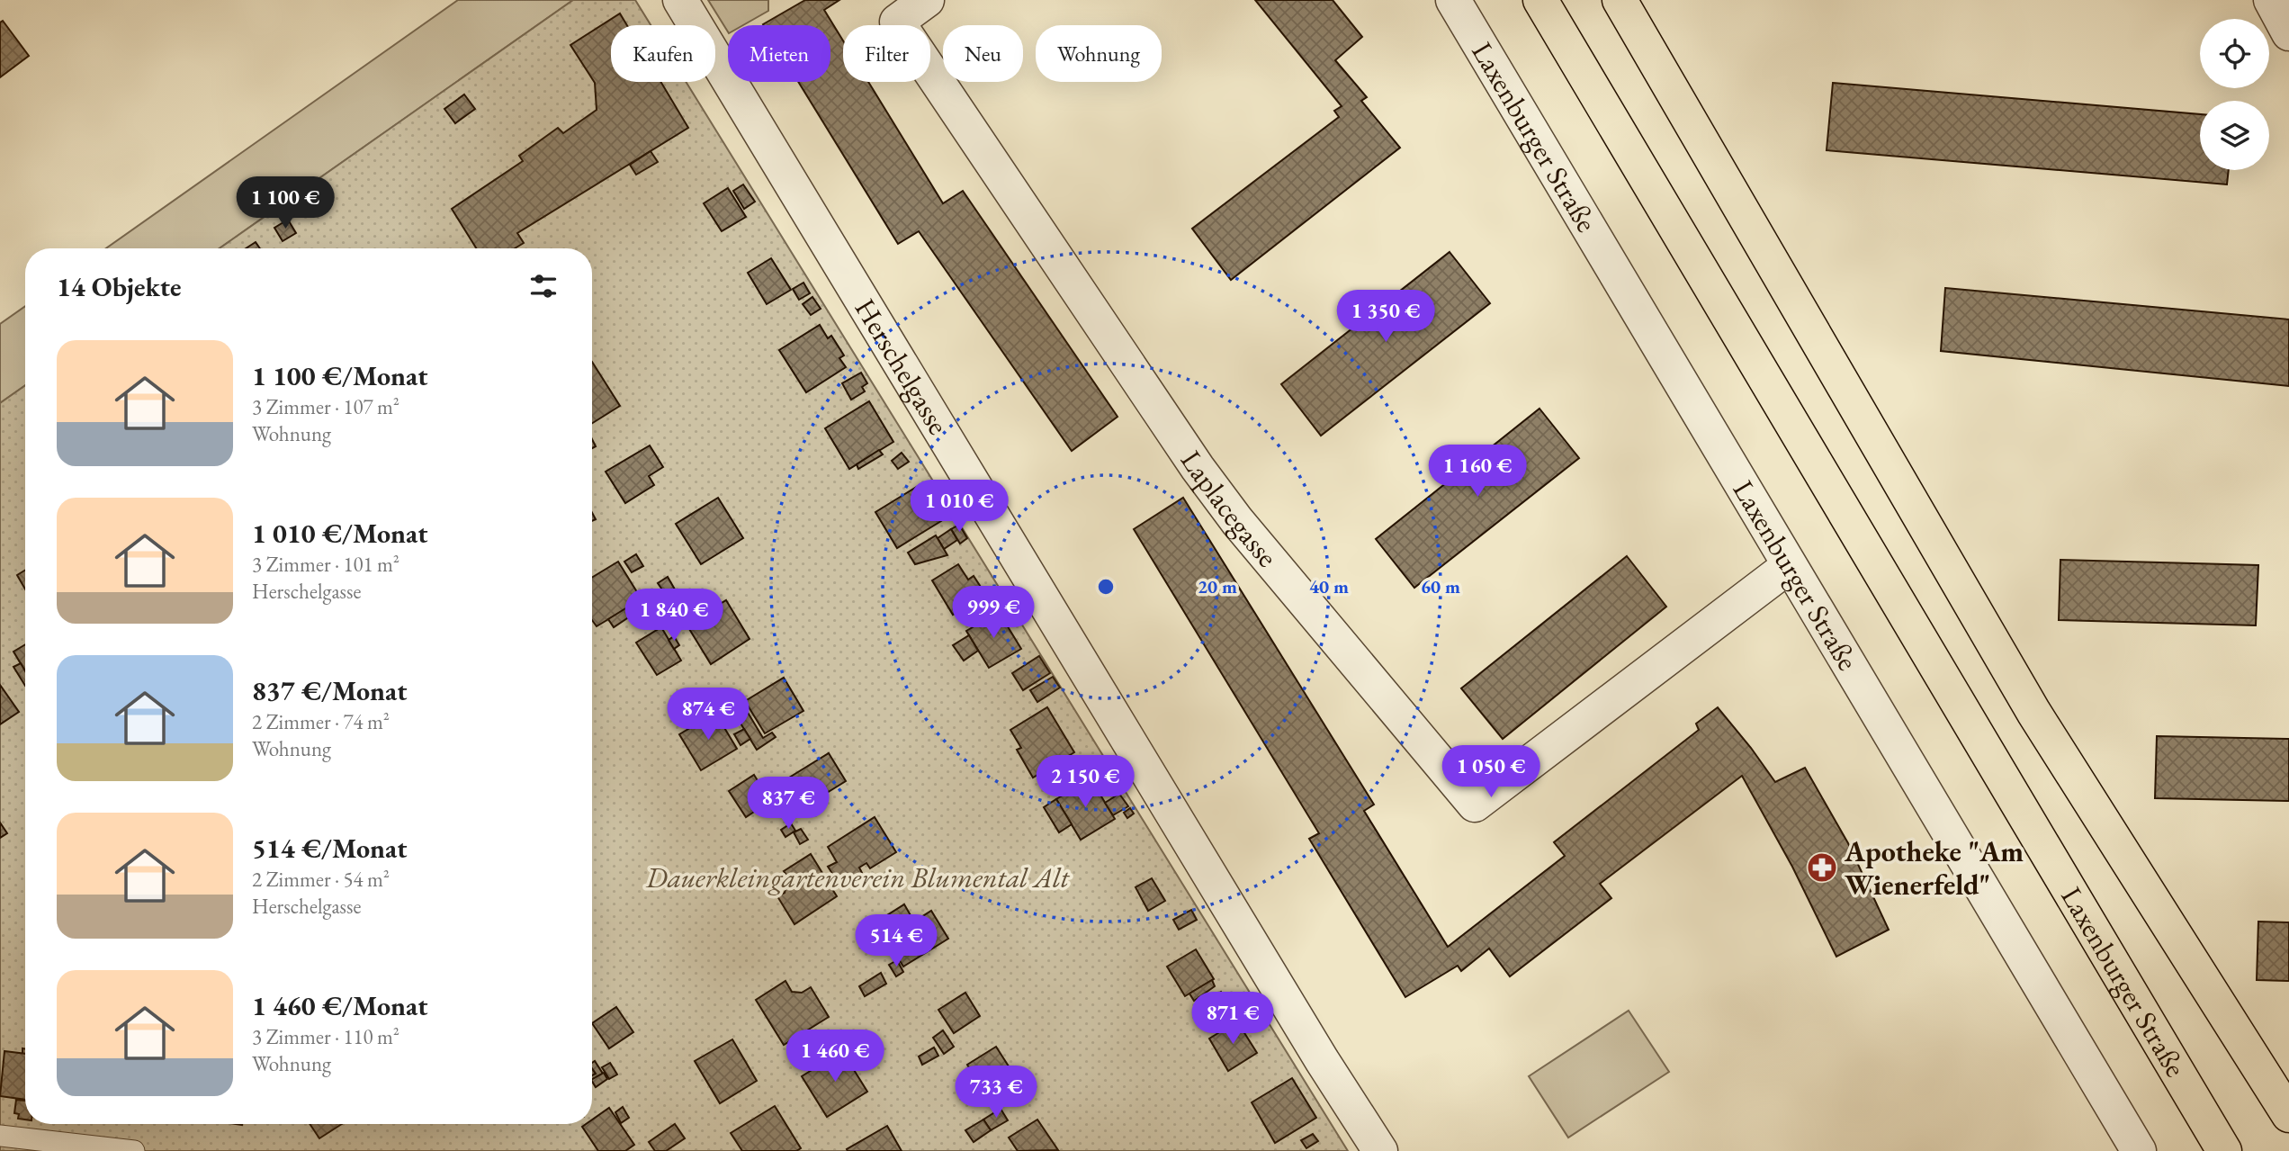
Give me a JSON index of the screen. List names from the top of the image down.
{
  "streets": {
    "main road": ["Laxenburger Straße"],
    "street": ["Herschelgasse", "Laplacegasse"]
  },
  "crossings": [
    ["Laxenburger Straße", "Laplacegasse"]
  ],
  "parks": ["Dauerkleingartenverein Blumental Alt"],
  "places": {
    "pharmacy": ["Apotheke \"Am Wienerfeld\""]
  },
  "page": {
    "chip": [
      "Kaufen",
      "Mieten",
      "Filter",
      "Neu",
      "Wohnung"
    ],
    "price": [
      "1 100 €",
      "1 350 €",
      "1 160 €",
      "1 010 €",
      "999 €",
      "1 840 €",
      "874 €",
      "1 050 €",
      "2 150 €",
      "837 €",
      "514 €",
      "871 €",
      "1 460 €",
      "733 €"
    ],
    "heading": "14 Objekte",
    "list": [
      {
        "name": "1 100 €/Monat",
        "note": "3 Zimmer · 107 m² · Wohnung"
      },
      {
        "name": "1 010 €/Monat",
        "note": "3 Zimmer · 101 m² · Herschelgasse"
      },
      {
        "name": "837 €/Monat",
        "note": "2 Zimmer · 74 m² · Wohnung"
      },
      {
        "name": "514 €/Monat",
        "note": "2 Zimmer · 54 m² · Herschelgasse"
      },
      {
        "name": "1 460 €/Monat",
        "note": "3 Zimmer · 110 m² · Wohnung"
      }
    ]
  },
  "rings": ["20 m", "40 m", "60 m"]
}
